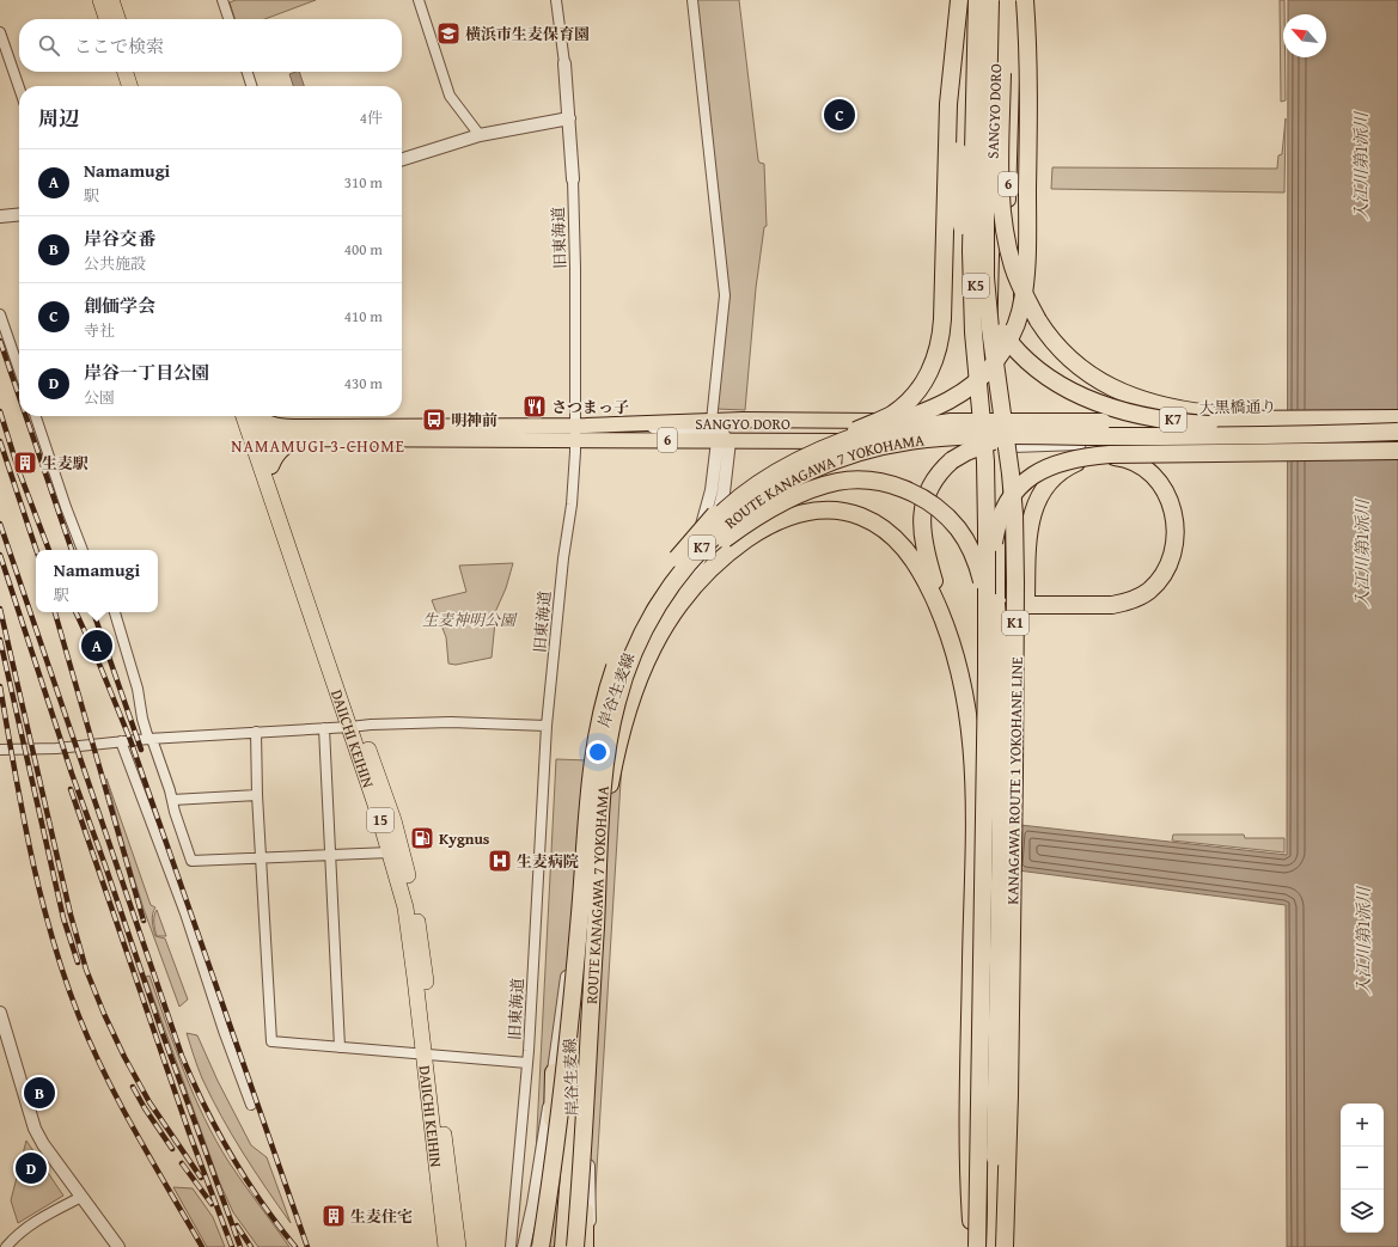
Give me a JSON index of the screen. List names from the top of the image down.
{
  "streets": {
    "highway": [
      "K5",
      "K7",
      "ROUTE KANAGAWA 7 YOKOHAMA",
      "K1",
      "DAIICHI KEIHIN",
      "KANAGAWA ROUTE 1 YOKOHANE LINE",
      "15"
    ],
    "main road": ["SANGYO DORO", "6"],
    "street": ["旧東海道", "大黒橋通り", "岸谷生麦線"]
  },
  "crossings": [
    ["SANGYO DORO", "旧東海道"],
    ["SANGYO DORO", "大黒橋通り"],
    ["SANGYO DORO", "岸谷生麦線"],
    ["SANGYO DORO", "DAIICHI KEIHIN"]
  ],
  "districts": ["NAMAMUGI 3-CHOME"],
  "water": ["入江川第1派川"],
  "parks": ["生麦神明公園"],
  "places": {
    "school or university": ["横浜市生麦保育園"],
    "restaurant": ["さつまっ子"],
    "bus stop": ["明神前"],
    "building": ["生麦駅", "生麦住宅"],
    "fuel station": ["Kygnus"],
    "hospital": ["生麦病院"]
  },
  "north": "top left",
  "page": {
    "search": "ここで検索",
    "heading": ["周辺", "4件"],
    "pins": [
      "C",
      "A",
      "B",
      "D"
    ],
    "list": [
      {
        "mark": "A",
        "name": "Namamugi",
        "note": "駅",
        "value": "310 m"
      },
      {
        "mark": "B",
        "name": "岸谷交番",
        "note": "公共施設",
        "value": "400 m"
      },
      {
        "mark": "C",
        "name": "創価学会",
        "note": "寺社",
        "value": "410 m"
      },
      {
        "mark": "D",
        "name": "岸谷一丁目公園",
        "note": "公園",
        "value": "430 m"
      }
    ],
    "popup": ["Namamugi", "駅"],
    "map_buttons": ["+", "−"]
  }
}
